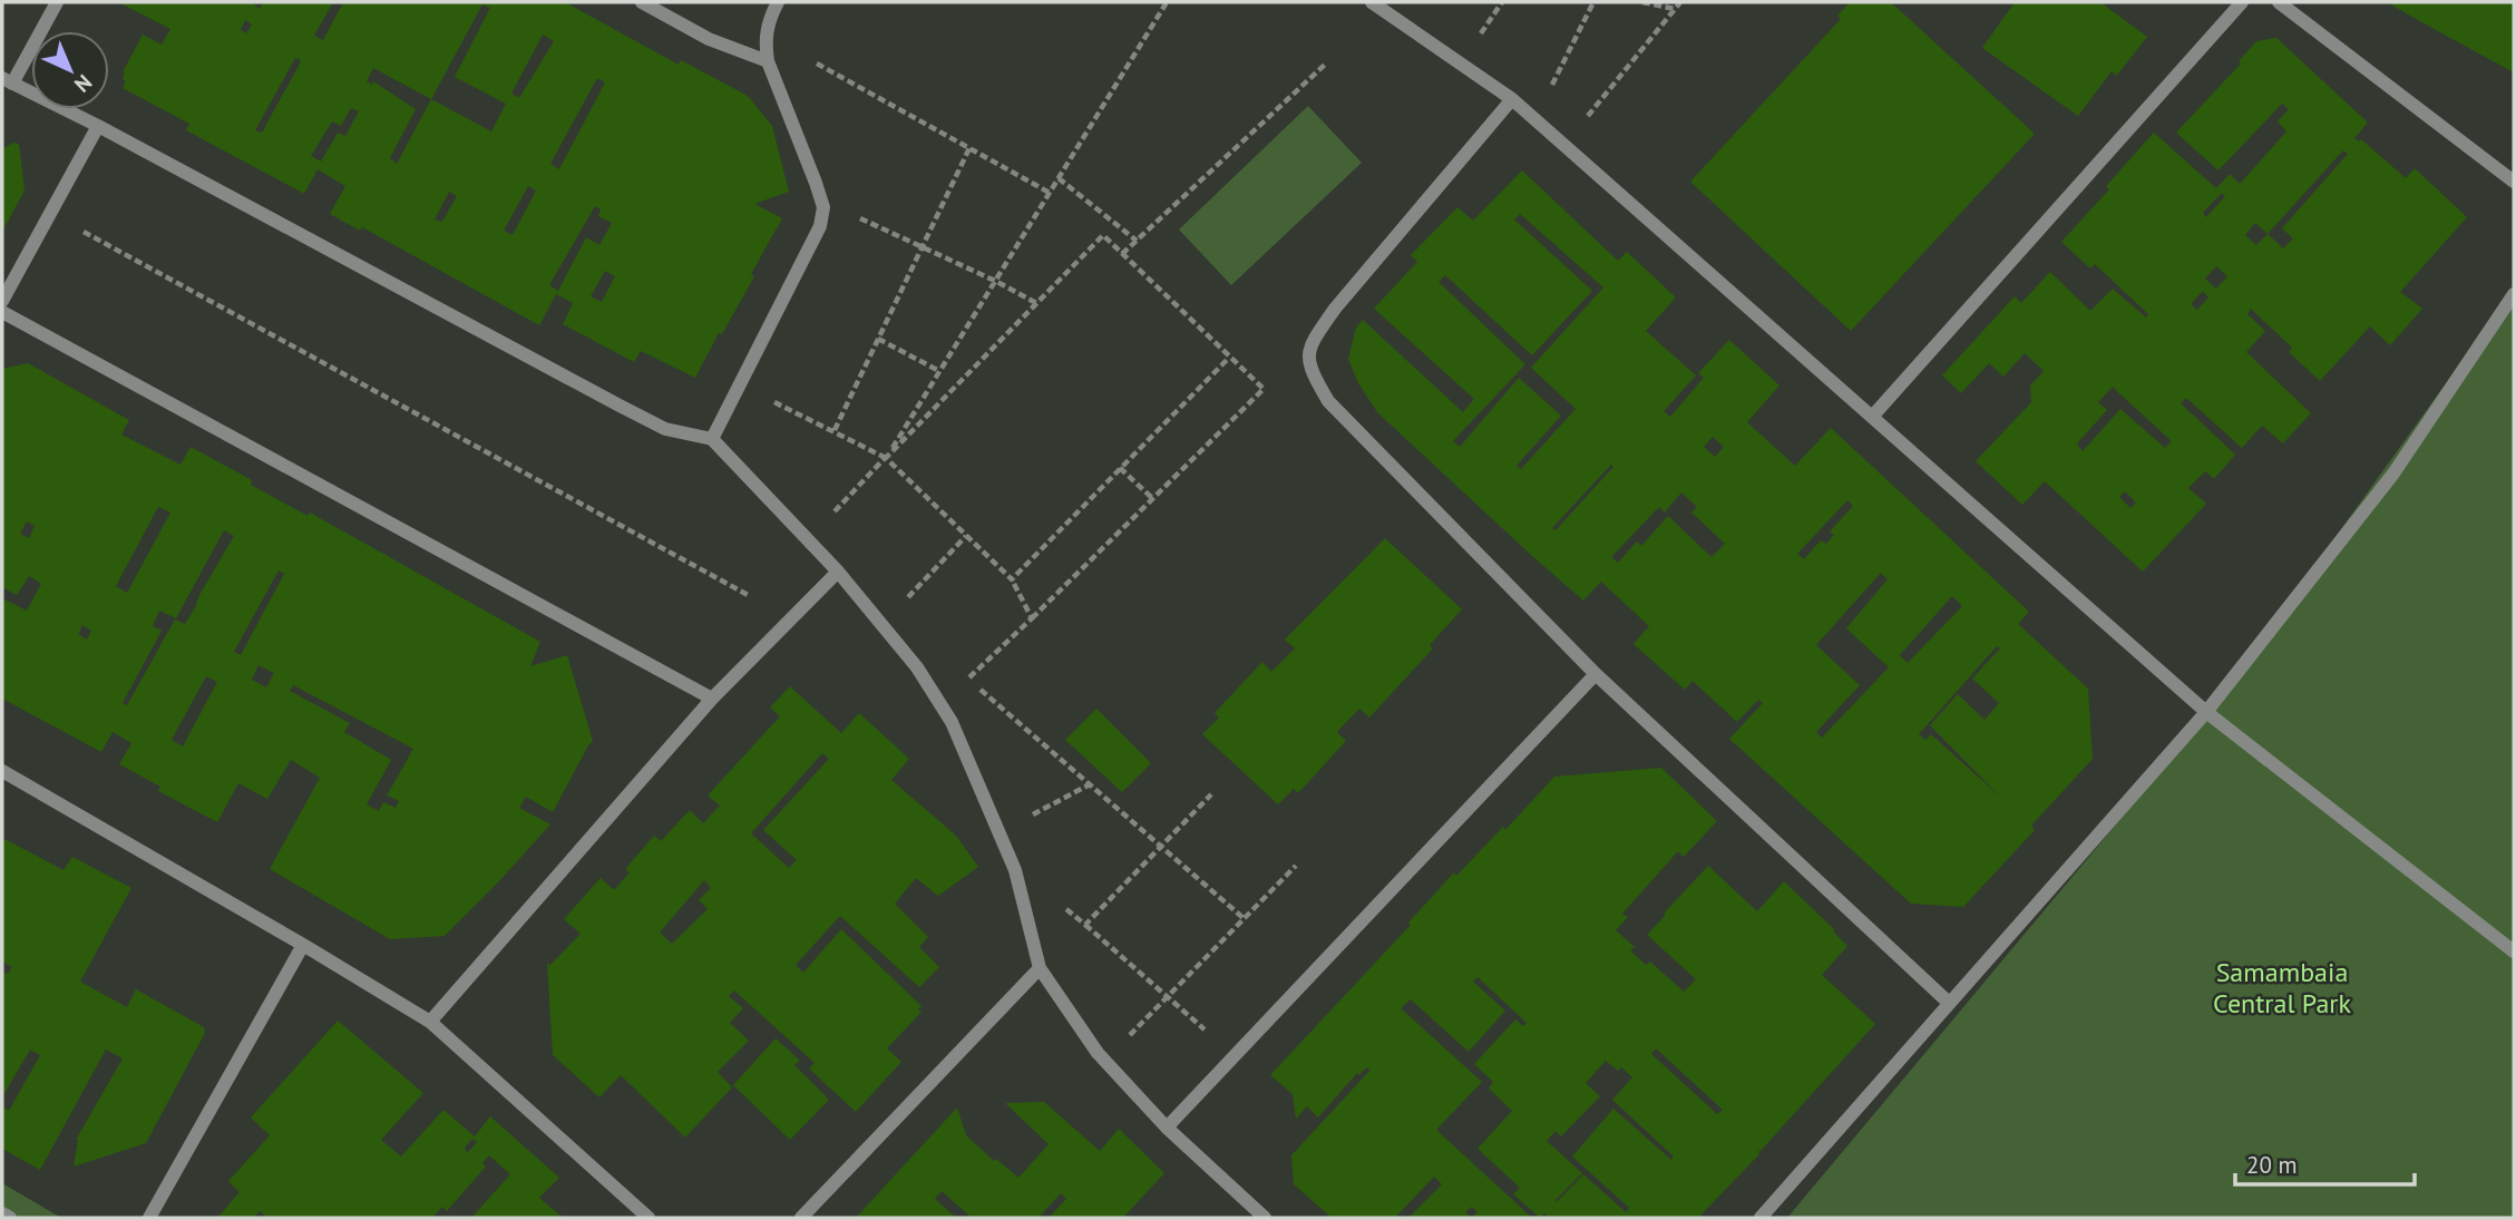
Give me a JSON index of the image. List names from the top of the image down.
{
  "parks": ["Samambaia Central Park"],
  "scale_bar": "20 m",
  "north": "bottom right"
}
